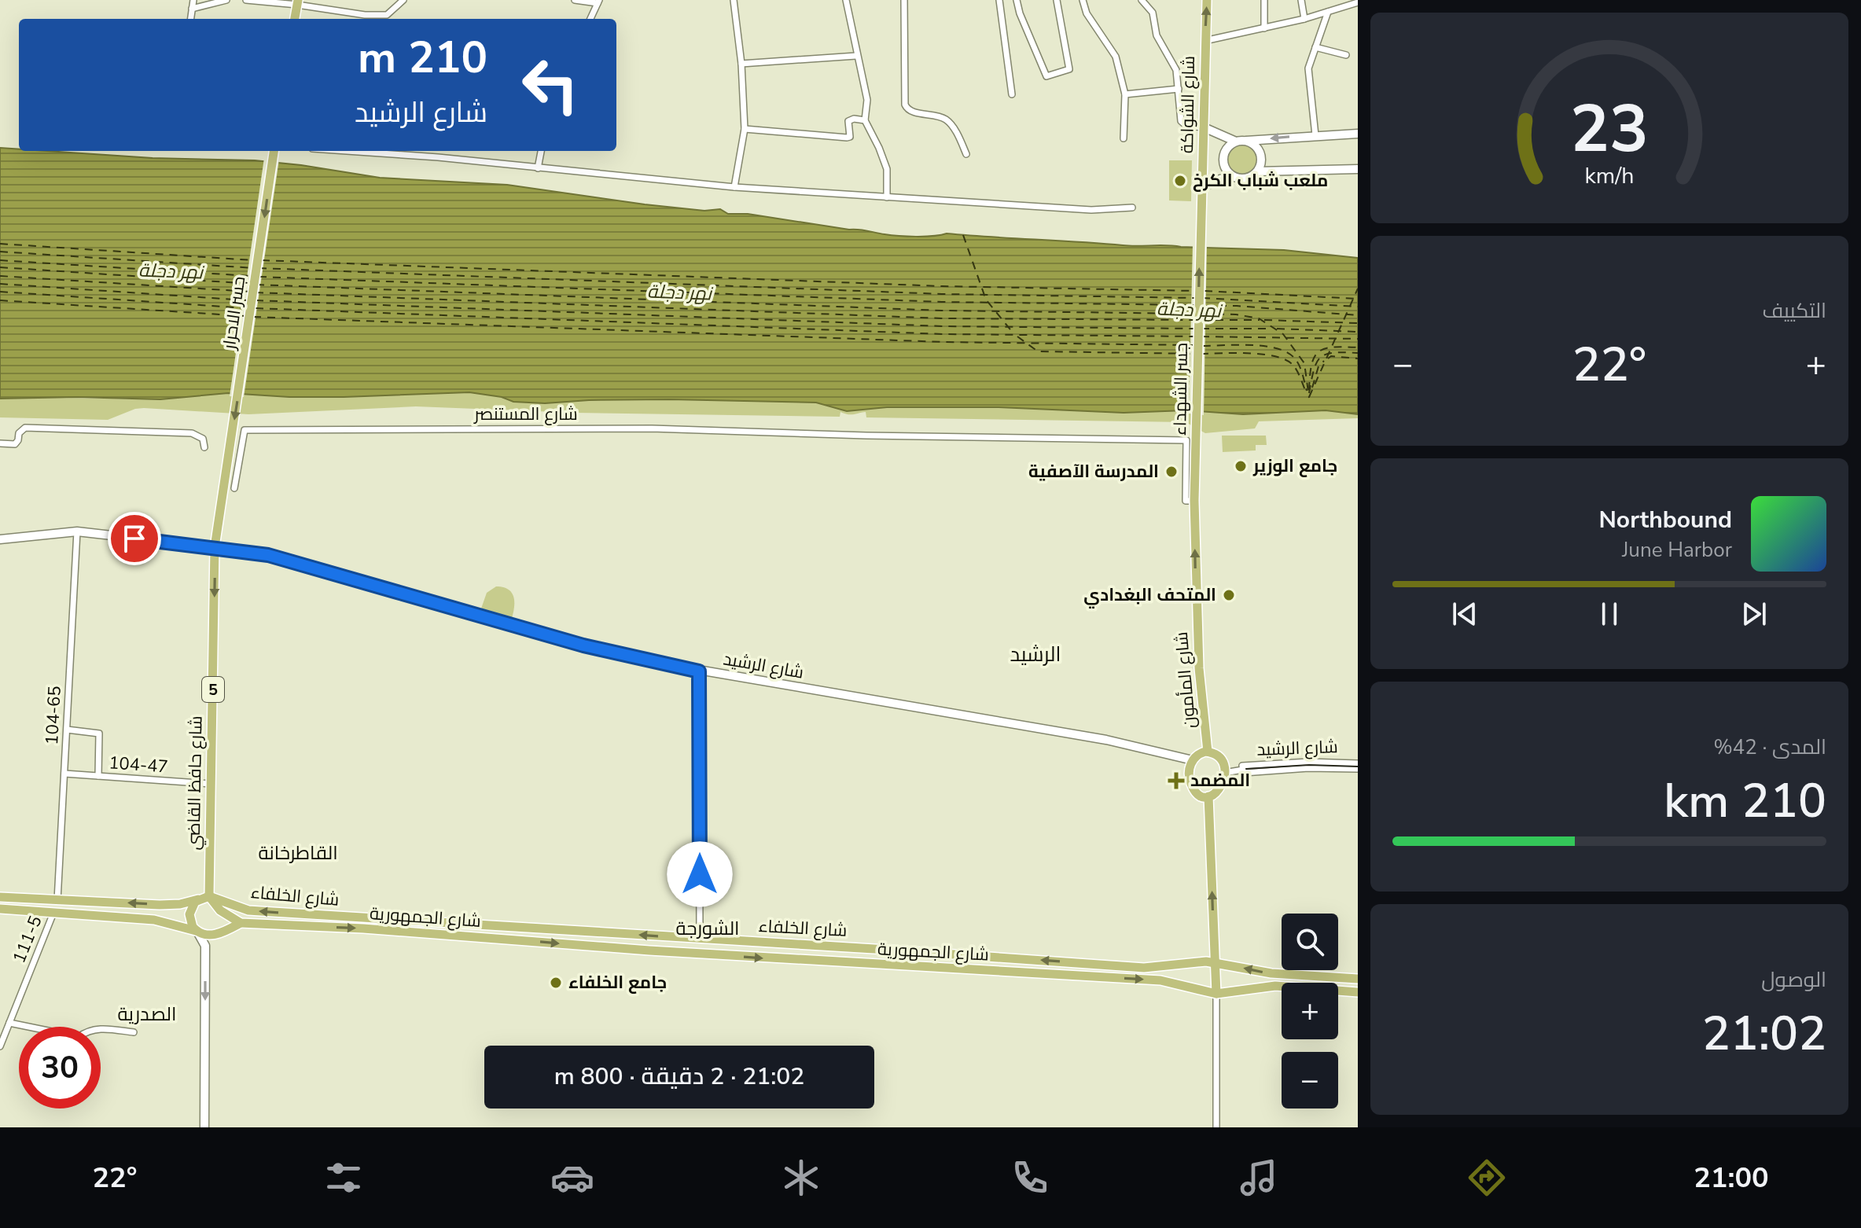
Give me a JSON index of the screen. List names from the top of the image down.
{
  "streets": {
    "main road": [
      "شارع الشواكة",
      "جسر الاحرار",
      "جسر الشهداء",
      "شارع الرشيد",
      "شارع المأمون",
      "5",
      "شارع حافظ القاضي",
      "شارع الخلفاء",
      "شارع الجمهورية"
    ],
    "street": [
      "شارع المستنصر",
      "104-65",
      "104-47",
      "111-5"
    ]
  },
  "crossings": [
    ["شارع الشواكة", "جسر الشهداء"],
    ["جسر الاحرار", "شارع حافظ القاضي"],
    ["جسر الشهداء", "شارع المستنصر"],
    ["جسر الشهداء", "شارع المأمون"],
    ["شارع المستنصر", "شارع المأمون"],
    ["شارع الرشيد", "شارع المأمون"],
    ["شارع الرشيد", "104-65"],
    ["شارع الرشيد", "شارع حافظ القاضي"],
    ["104-65", "104-47"],
    ["104-47", "شارع حافظ القاضي"],
    ["شارع حافظ القاضي", "شارع الخلفاء"]
  ],
  "one_way": [
    "جسر الاحرار",
    "جسر الشهداء",
    "شارع المأمون",
    "شارع حافظ القاضي",
    "شارع الخلفاء",
    "شارع الجمهورية"
  ],
  "districts": [
    "الرشيد",
    "القاطرخانة",
    "الشورجة",
    "الصدرية"
  ],
  "water": ["نهر دجلة"],
  "places": {
    "other": [
      "ملعب شباب الكرخ",
      "جامع الوزير",
      "المدرسة الآصفية",
      "المتحف البغدادي",
      "جامع الخلفاء"
    ],
    "health": ["المضمد"]
  },
  "page": {
    "turn": ["210 m", "شارع الرشيد"],
    "tile": [
      "التكييف",
      ["المدى · 42%", "210 km"],
      ["الوصول", "21:02"]
    ],
    "heat": ["−", "22°", "+"],
    "song": ["Northbound", "June Harbor"],
    "map_buttons": ["+", "−"],
    "limit": "30",
    "trip": "21:02 · 2 دقيقة · 800 m",
    "tabs": ["21:00", "22°"],
    "gauge": ["23", "km/h"]
  }
}
